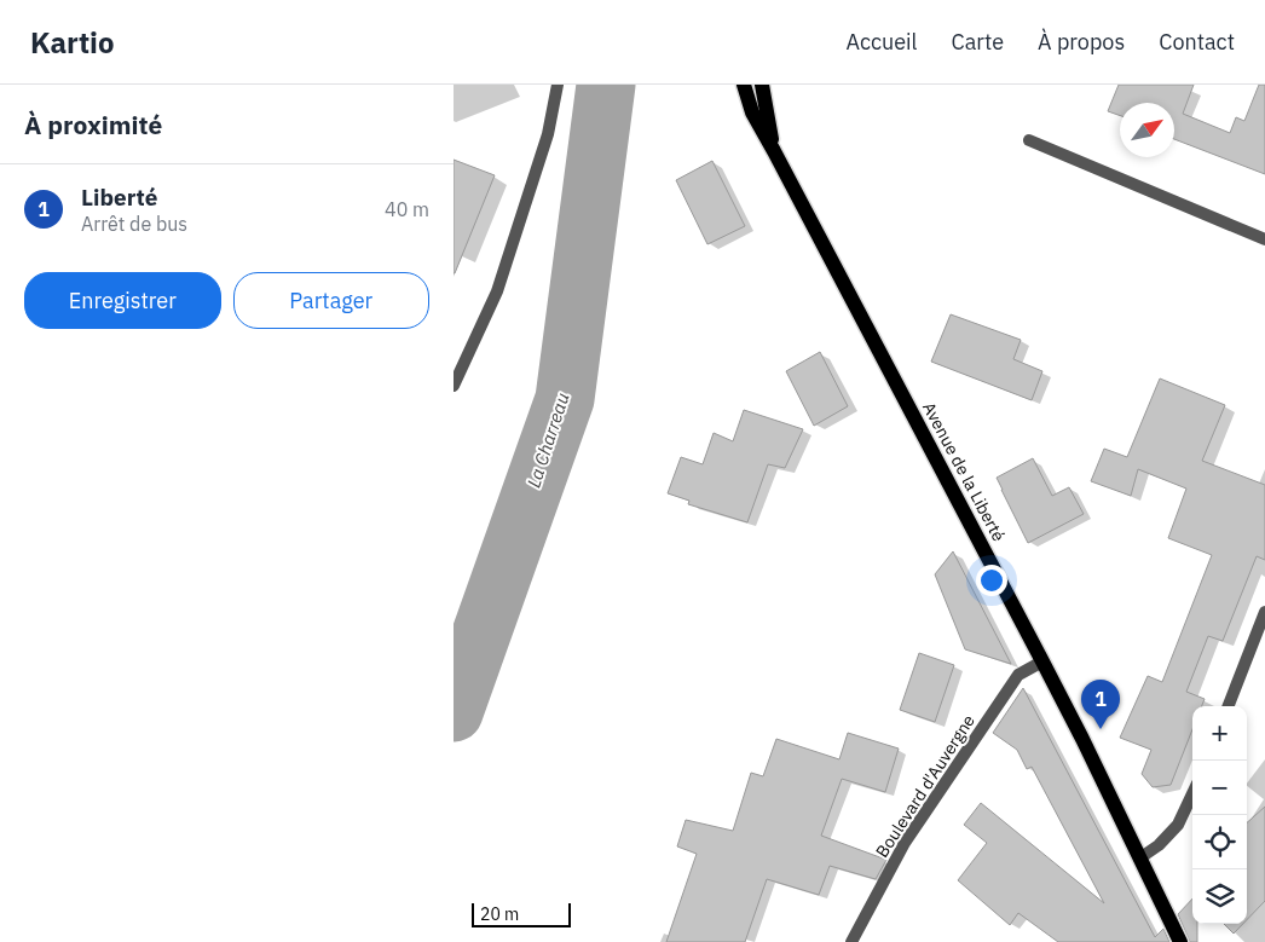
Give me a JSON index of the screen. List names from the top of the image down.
{
  "streets": {
    "main road": ["Avenue de la Liberté"],
    "street": ["Boulevard d'Auvergne"]
  },
  "crossings": [
    ["Avenue de la Liberté", "Boulevard d'Auvergne"]
  ],
  "water": ["La Charreau"],
  "scale_bar": "20 m",
  "north": "top right",
  "page": {
    "header": "Kartio",
    "nav": [
      "Accueil",
      "Carte",
      "À propos",
      "Contact"
    ],
    "heading": "À proximité",
    "list": [
      {
        "mark": "1",
        "name": "Liberté",
        "note": "Arrêt de bus",
        "value": "40 m"
      }
    ],
    "buttons": ["Enregistrer", "Partager"],
    "pins": "1",
    "map_buttons": ["+", "−"],
    "scale": "20 m"
  }
}
